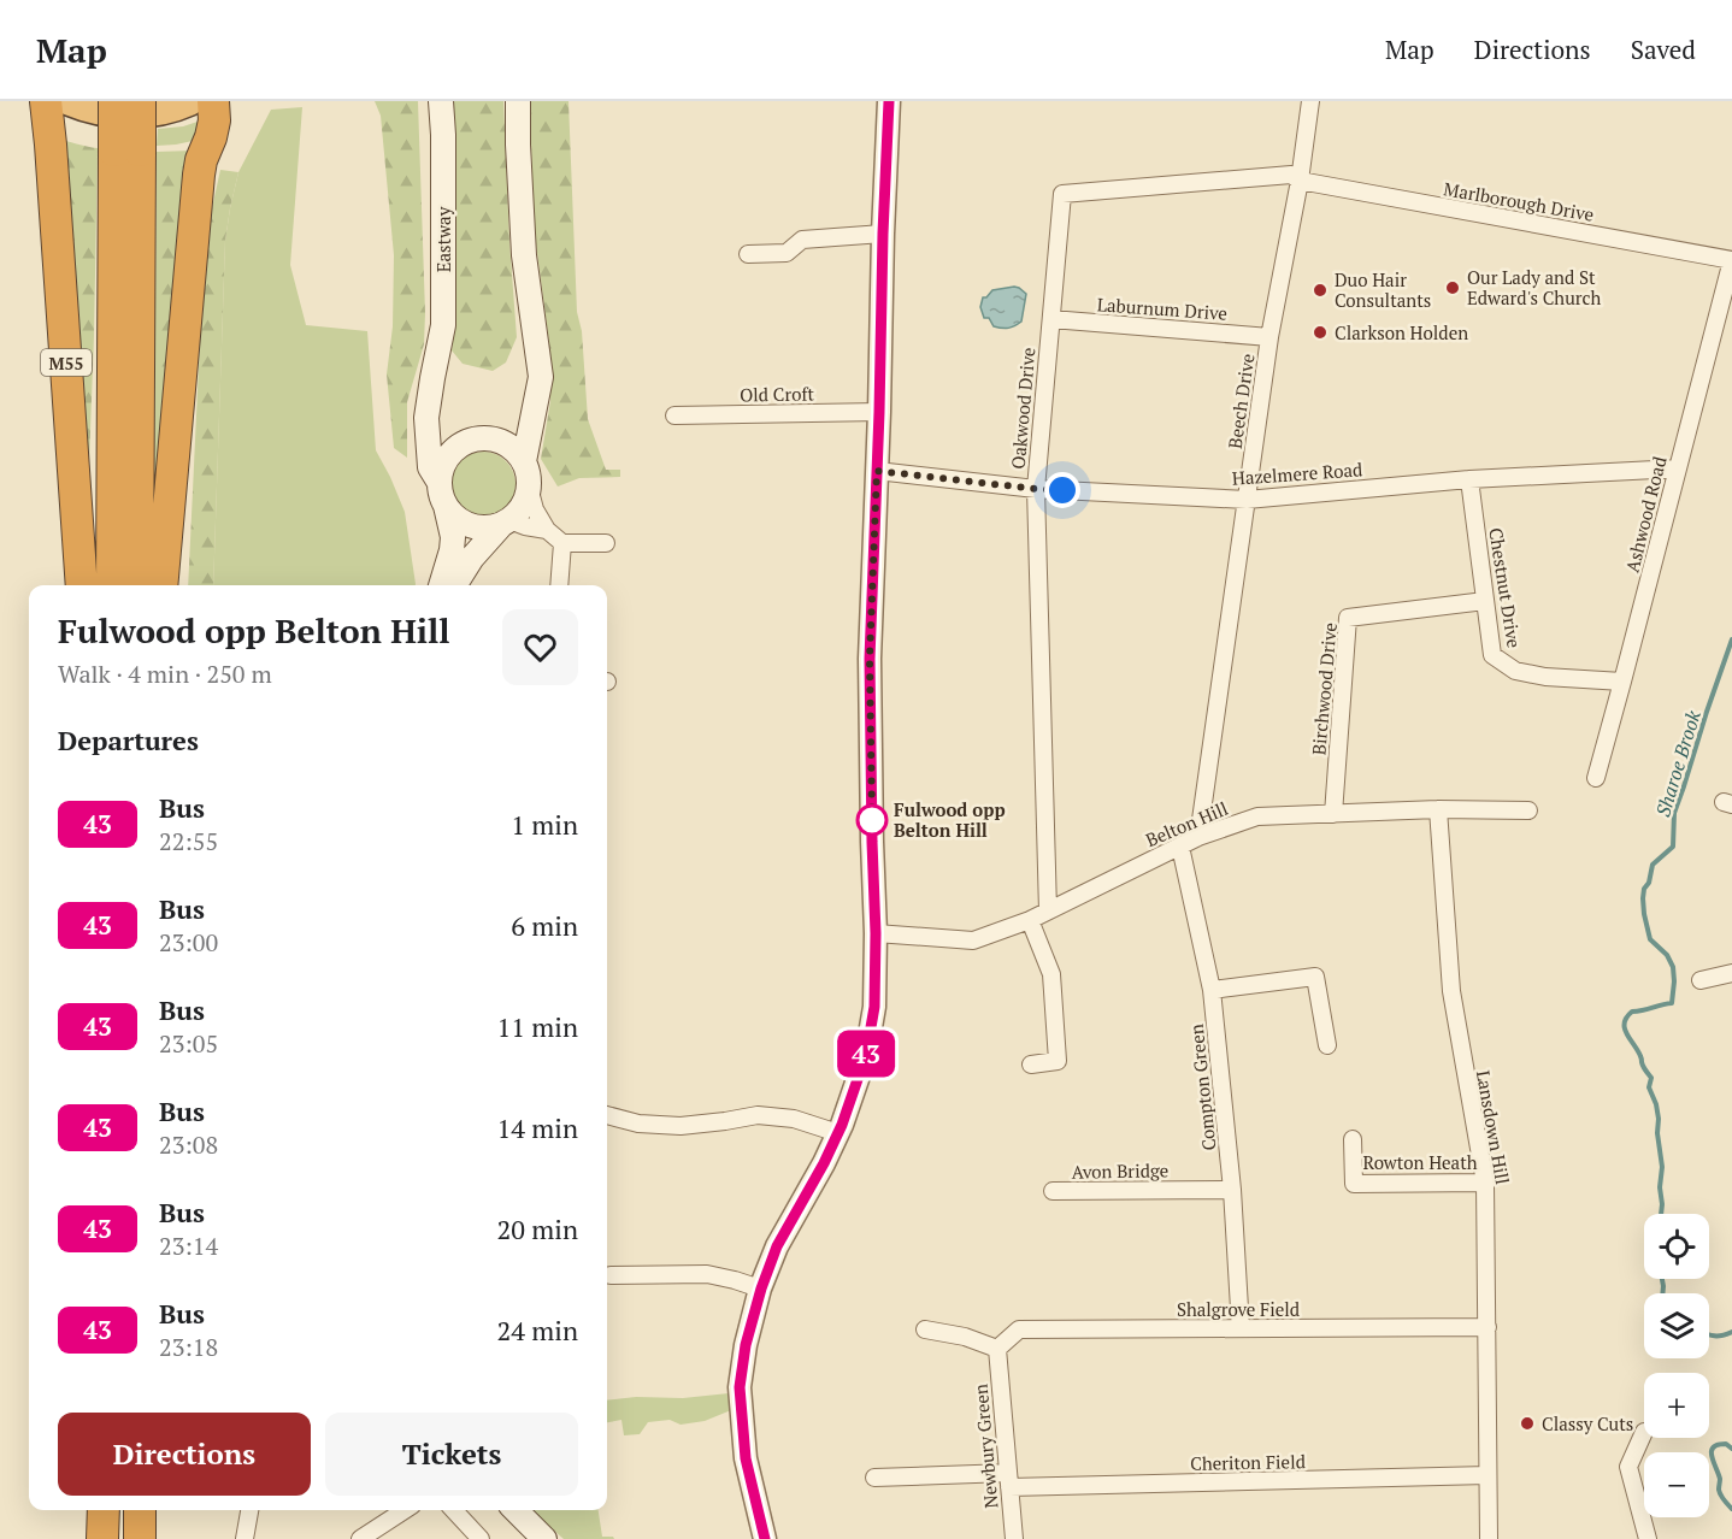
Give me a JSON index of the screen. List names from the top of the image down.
{
  "streets": {
    "highway": ["M55"],
    "main road": ["Eastway"],
    "street": [
      "Marlborough Drive",
      "Laburnum Drive",
      "Old Croft",
      "Beech Drive",
      "Oakwood Drive",
      "Hazelmere Road",
      "Ashwood Road",
      "Chestnut Drive",
      "Birchwood Drive",
      "Belton Hill",
      "Compton Green",
      "Lansdown Hill",
      "Rowton Heath",
      "Avon Bridge",
      "Shalgrove Field",
      "Newbury Green",
      "Cheriton Field"
    ]
  },
  "crossings": [
    ["Marlborough Drive", "Beech Drive"],
    ["Marlborough Drive", "Oakwood Drive"],
    ["Marlborough Drive", "Ashwood Road"],
    ["Laburnum Drive", "Beech Drive"],
    ["Laburnum Drive", "Oakwood Drive"],
    ["Beech Drive", "Oakwood Drive"],
    ["Beech Drive", "Hazelmere Road"],
    ["Beech Drive", "Belton Hill"],
    ["Oakwood Drive", "Hazelmere Road"],
    ["Oakwood Drive", "Belton Hill"],
    ["Hazelmere Road", "Ashwood Road"],
    ["Hazelmere Road", "Chestnut Drive"],
    ["Ashwood Road", "Chestnut Drive"],
    ["Chestnut Drive", "Birchwood Drive"],
    ["Birchwood Drive", "Belton Hill"],
    ["Belton Hill", "Compton Green"],
    ["Belton Hill", "Lansdown Hill"],
    ["Compton Green", "Avon Bridge"],
    ["Compton Green", "Shalgrove Field"],
    ["Lansdown Hill", "Rowton Heath"],
    ["Lansdown Hill", "Shalgrove Field"],
    ["Lansdown Hill", "Cheriton Field"],
    ["Shalgrove Field", "Newbury Green"],
    ["Newbury Green", "Cheriton Field"]
  ],
  "water": ["Sharoe Brook"],
  "places": [
    "Our Lady and St Edward's Church",
    "Duo Hair Consultants",
    "Clarkson Holden",
    "Fulwood opp Belton Hill",
    "Classy Cuts"
  ],
  "lines": ["bus line 43"],
  "page": {
    "header": "Map",
    "nav": ["Map", "Directions", "Saved"],
    "on_map": "43",
    "heading": [
      ["Fulwood opp Belton Hill", "Walk · 4 min · 250 m"],
      "Departures"
    ],
    "list": [
      {
        "mark": "43",
        "name": "Bus",
        "note": "22:55",
        "value": "1 min"
      },
      {
        "mark": "43",
        "name": "Bus",
        "note": "23:00",
        "value": "6 min"
      },
      {
        "mark": "43",
        "name": "Bus",
        "note": "23:05",
        "value": "11 min"
      },
      {
        "mark": "43",
        "name": "Bus",
        "note": "23:08",
        "value": "14 min"
      },
      {
        "mark": "43",
        "name": "Bus",
        "note": "23:14",
        "value": "20 min"
      },
      {
        "mark": "43",
        "name": "Bus",
        "note": "23:18",
        "value": "24 min"
      }
    ],
    "map_buttons": ["+", "−"],
    "buttons": ["Directions", "Tickets"]
  }
}
